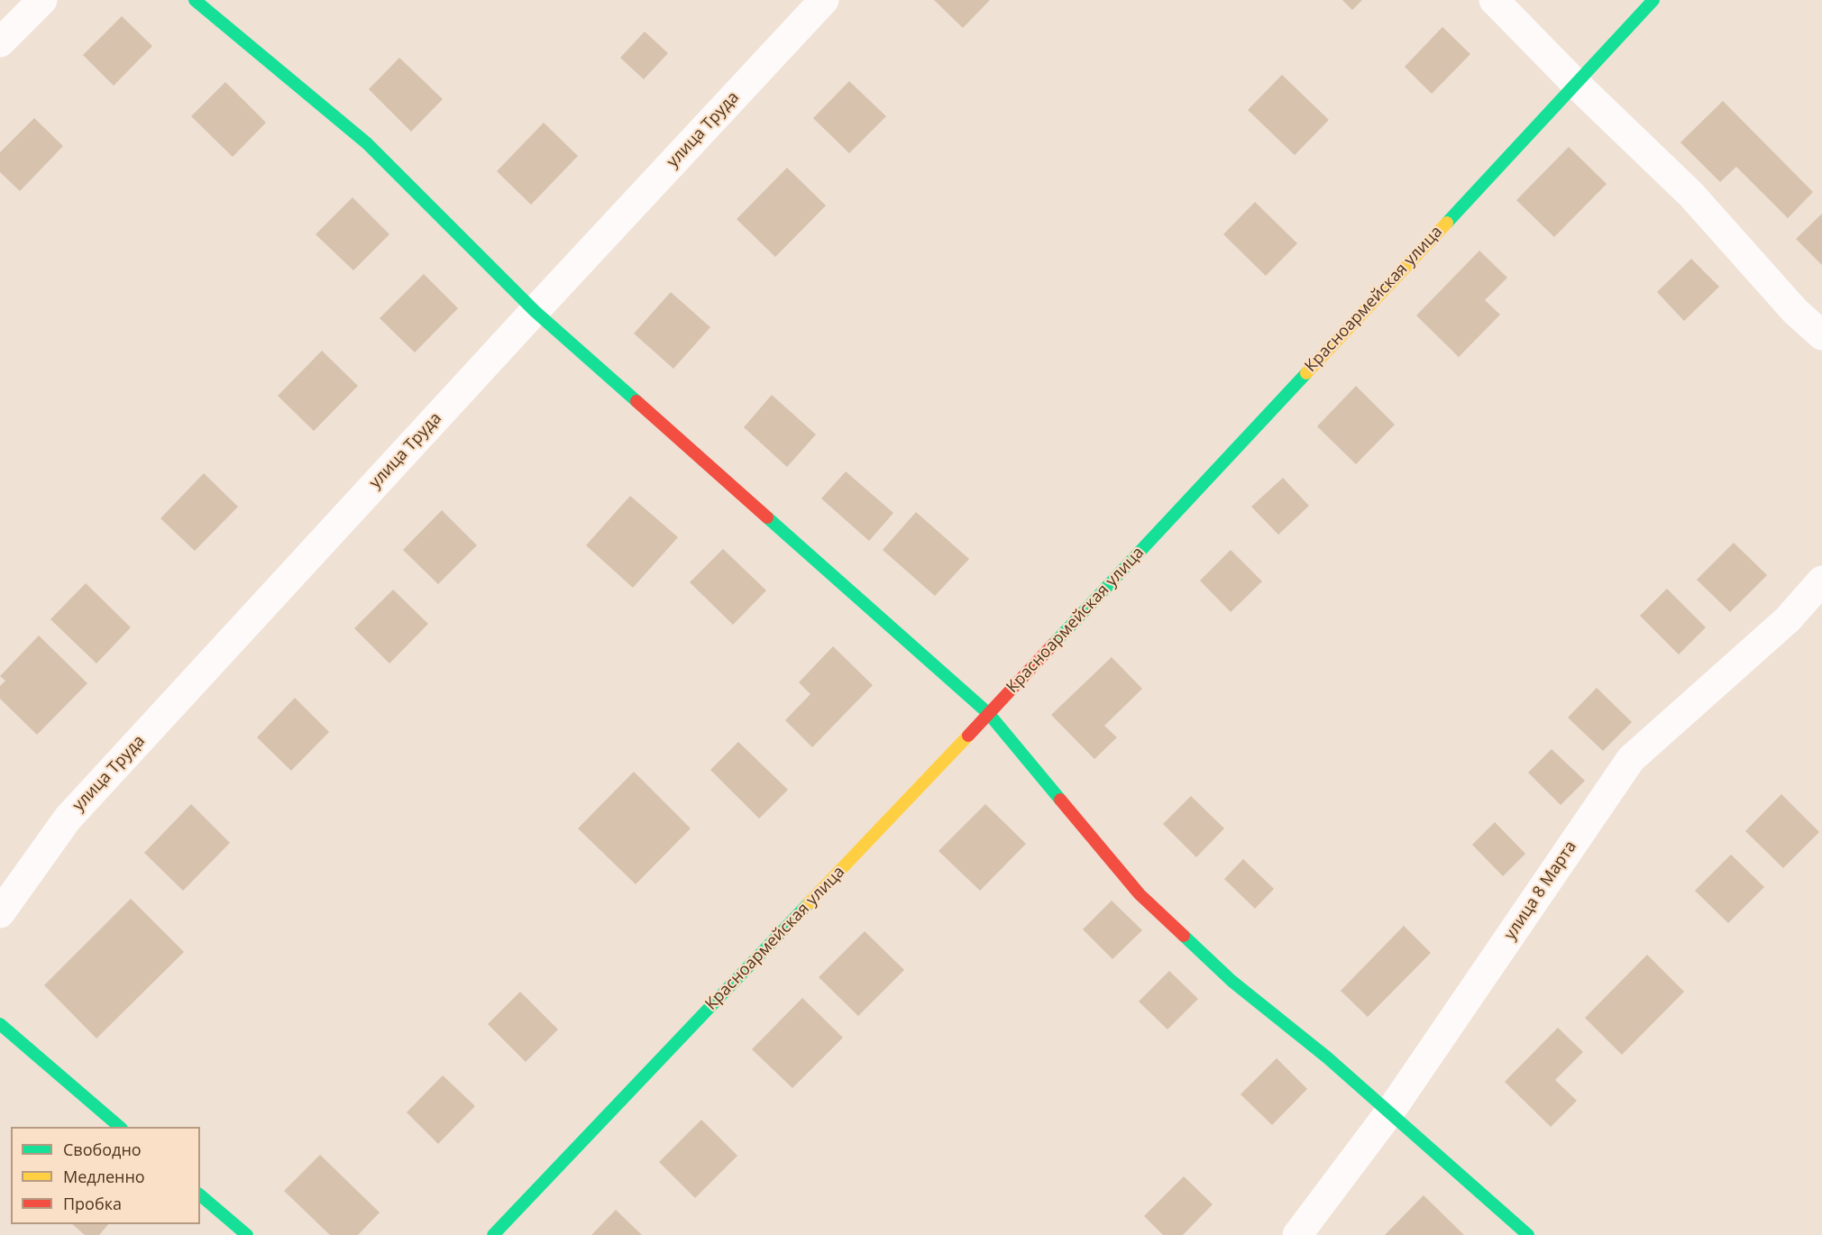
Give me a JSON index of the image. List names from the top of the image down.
{
  "streets": {
    "street": ["улица Труда", "Красноармейская улица", "улица 8 Марта"]
  },
  "legend": ["Свободно", "Медленно", "Пробка"]
}
